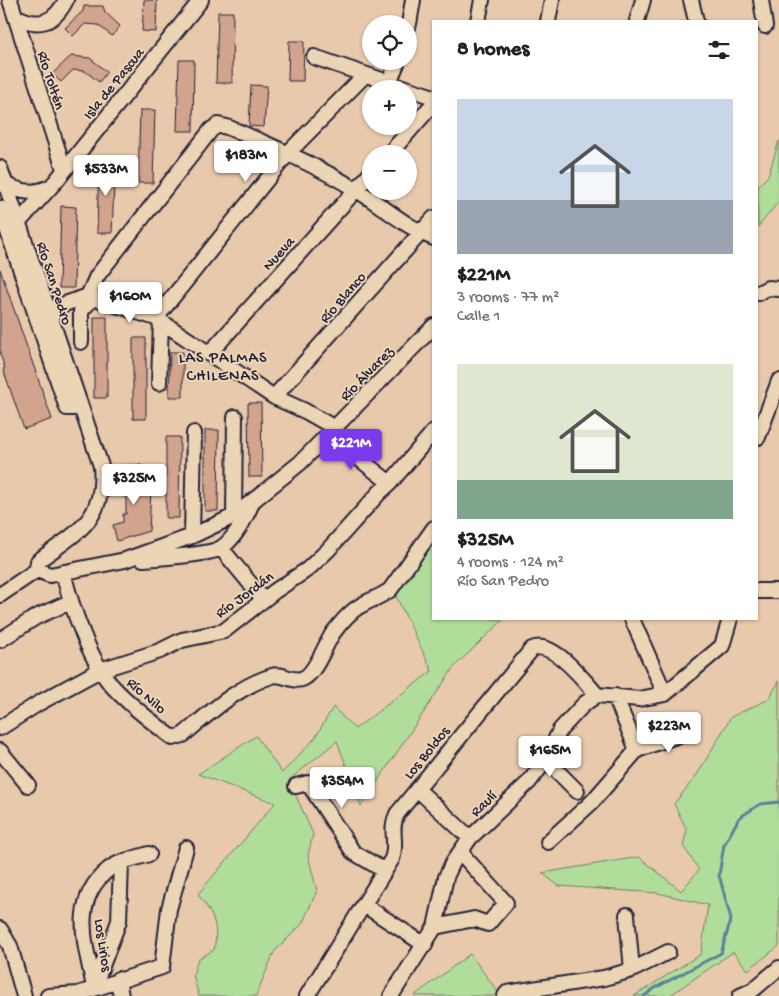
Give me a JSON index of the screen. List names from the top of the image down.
{
  "streets": {
    "street": [
      "Río Toltén",
      "Isla de Pascua",
      "Nueva",
      "Río San Pedro",
      "Río Blanco",
      "Río Álvarez",
      "Río Jordán",
      "Río Nilo",
      "Los Boldos",
      "Raulí",
      "Los Lirios"
    ]
  },
  "crossings": [
    ["Río Toltén", "Isla de Pascua"],
    ["Isla de Pascua", "Río San Pedro"],
    ["Río San Pedro", "Río Álvarez"],
    ["Río Álvarez", "Río Nilo"],
    ["Río Jordán", "Río Nilo"],
    ["Los Boldos", "Raulí"]
  ],
  "districts": ["LAS PALMAS CHILENAS"],
  "page": {
    "map_buttons": ["+", "−"],
    "heading": "8 homes",
    "list": [
      {
        "name": "$221M",
        "note": "3 rooms · 77 m² · Calle 1"
      },
      {
        "name": "$325M",
        "note": "4 rooms · 124 m² · Río San Pedro"
      }
    ],
    "price": [
      "$183M",
      "$533M",
      "$160M",
      "$221M",
      "$325M",
      "$223M",
      "$165M",
      "$354M"
    ]
  }
}
